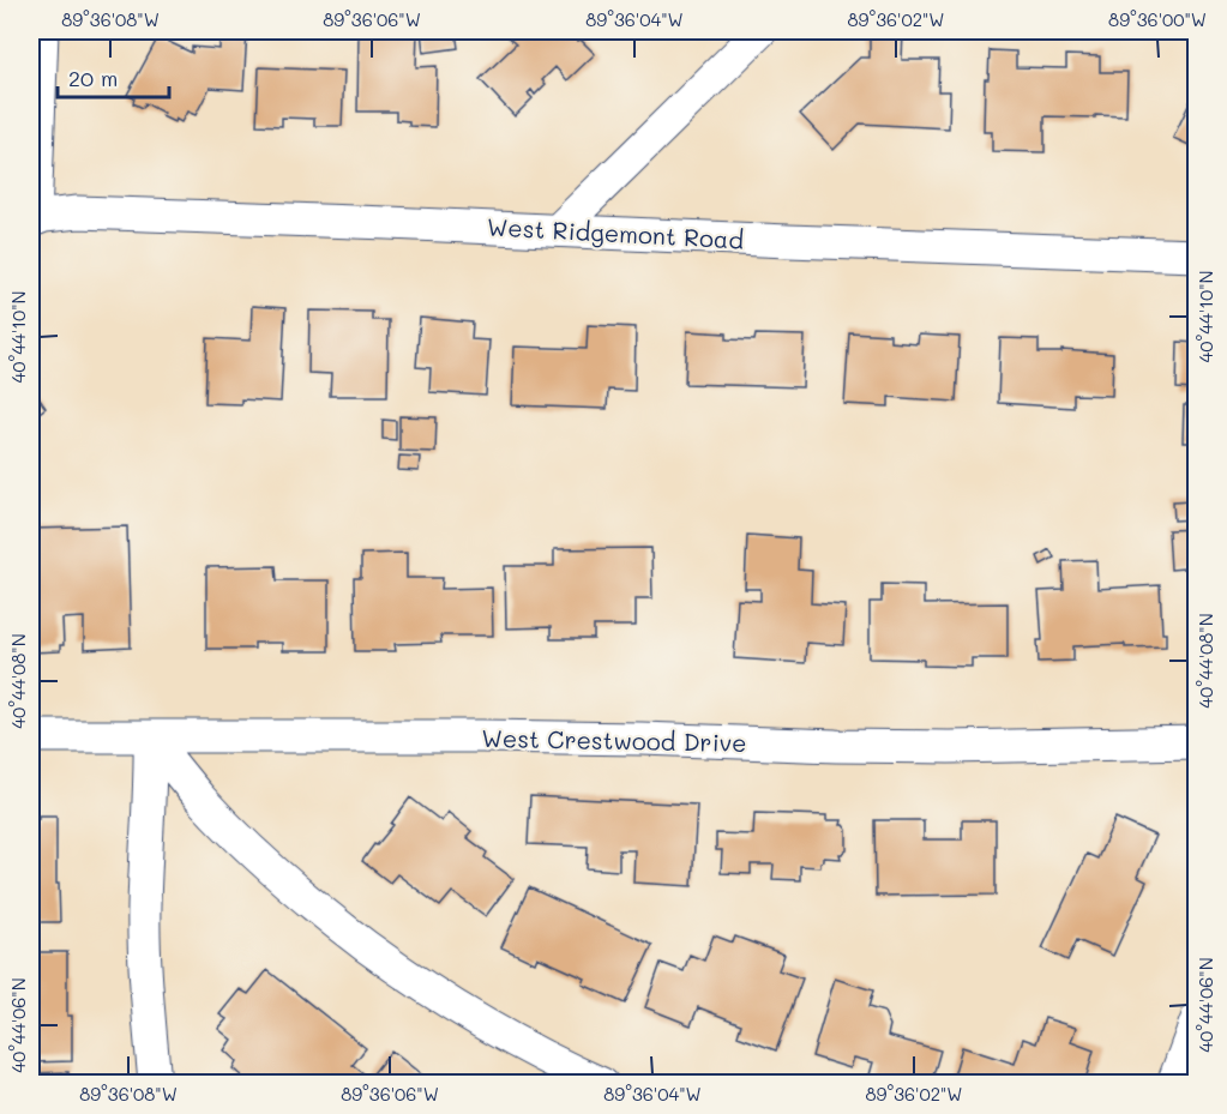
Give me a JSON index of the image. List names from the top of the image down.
{
  "streets": {
    "street": ["West Ridgemont Road", "West Crestwood Drive"]
  },
  "scale_bar": "20 m",
  "coordinates": [
    "89°36'08\"W",
    "89°36'06\"W",
    "89°36'04\"W",
    "89°36'02\"W",
    "89°36'00\"W",
    "40°44'10\"N",
    "40°44'08\"N",
    "40°44'06\"N"
  ]
}
